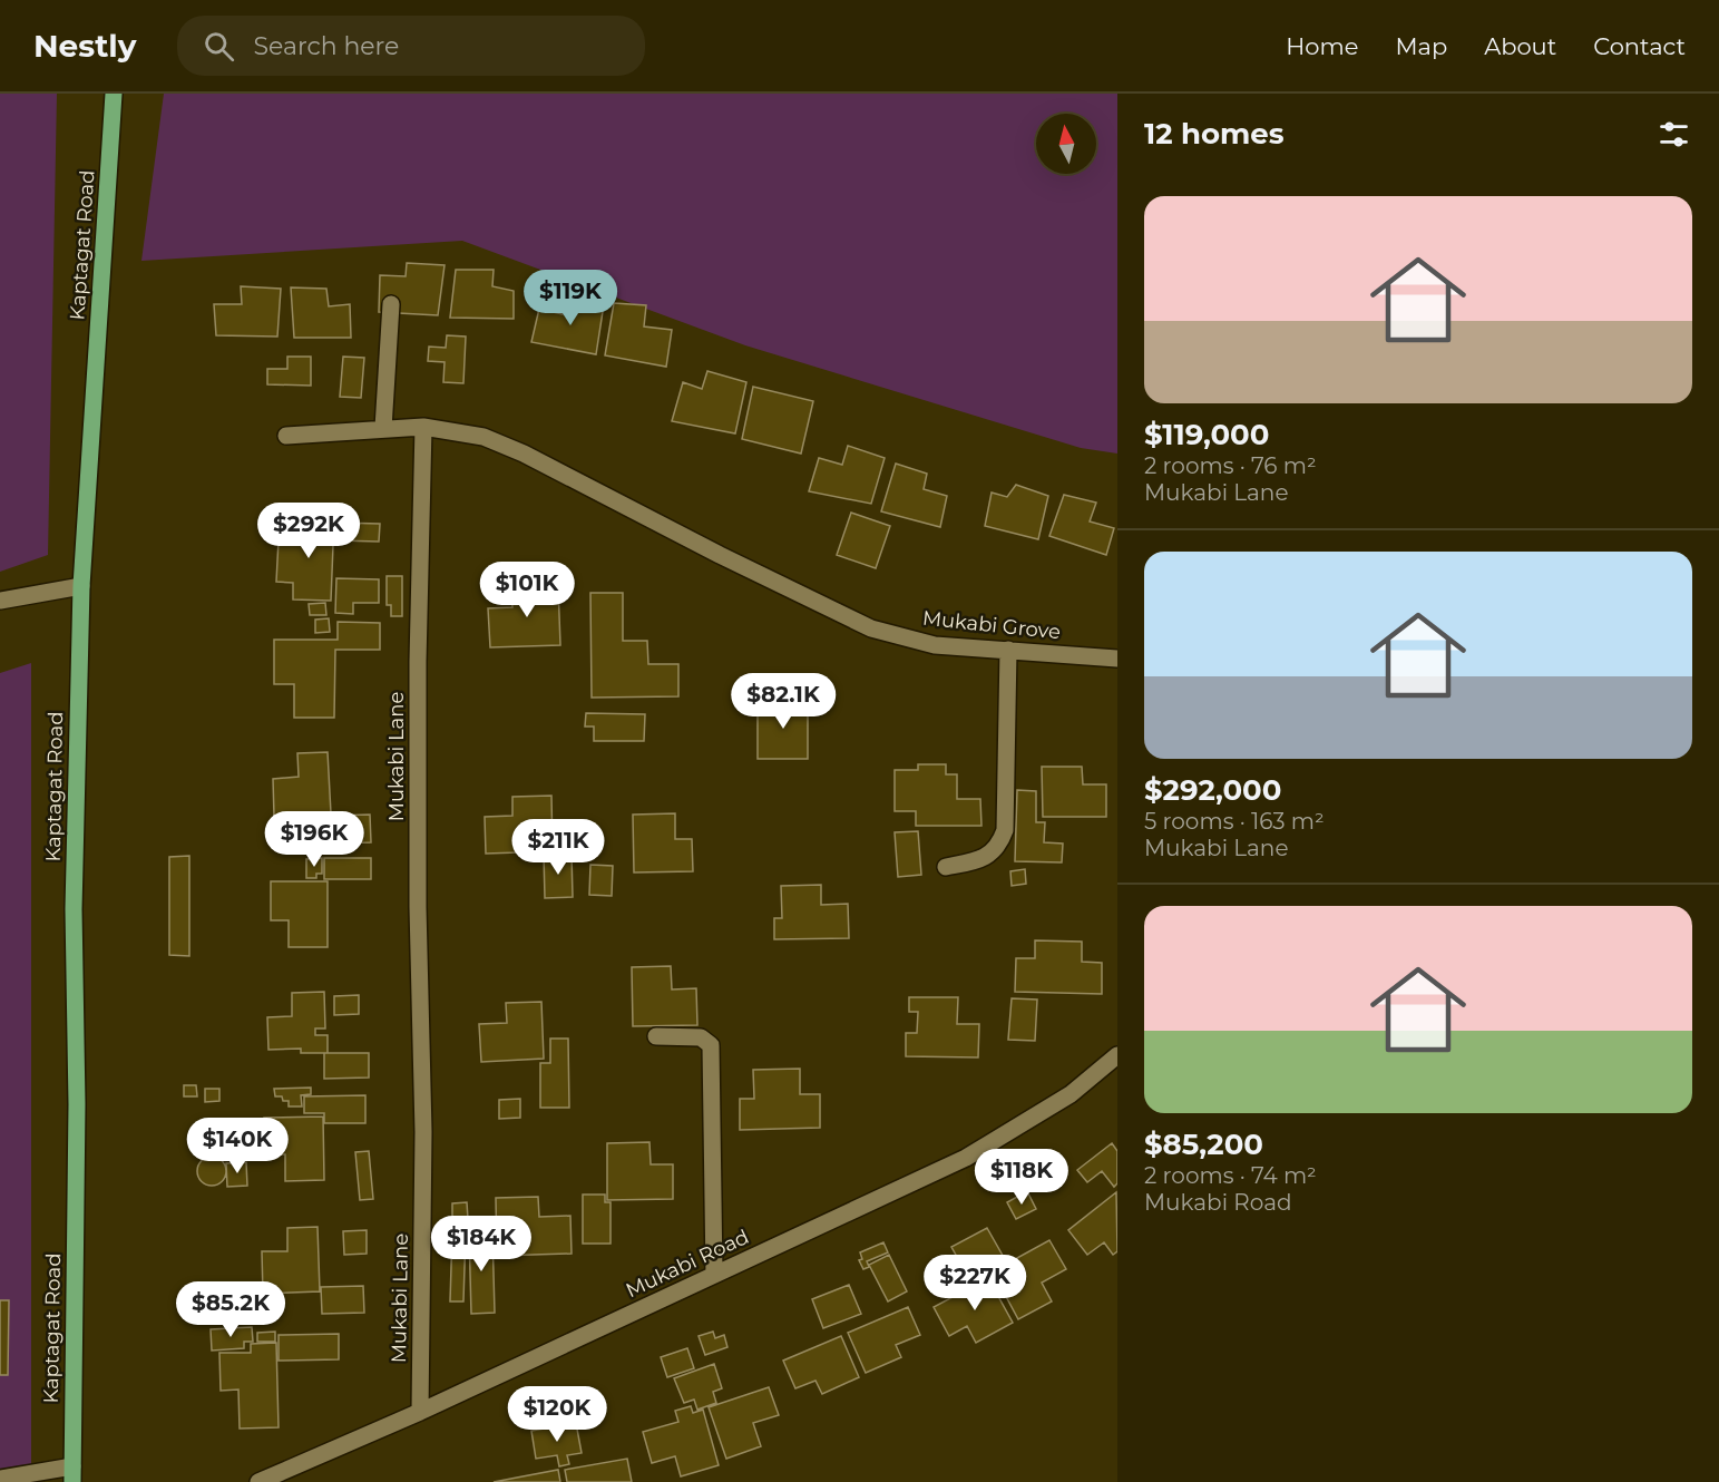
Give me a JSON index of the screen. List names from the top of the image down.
{
  "streets": {
    "main road": ["Kaptagat Road"],
    "street": ["Mukabi Grove", "Mukabi Lane", "Mukabi Road"]
  },
  "crossings": [
    ["Mukabi Grove", "Mukabi Lane"],
    ["Mukabi Lane", "Mukabi Road"]
  ],
  "north": "top",
  "page": {
    "header": "Nestly",
    "search": "Search here",
    "nav": [
      "Home",
      "Map",
      "About",
      "Contact"
    ],
    "heading": "12 homes",
    "list": [
      {
        "name": "$119,000",
        "note": "2 rooms · 76 m² · Mukabi Lane"
      },
      {
        "name": "$292,000",
        "note": "5 rooms · 163 m² · Mukabi Lane"
      },
      {
        "name": "$85,200",
        "note": "2 rooms · 74 m² · Mukabi Road"
      }
    ],
    "price": [
      "$119K",
      "$292K",
      "$101K",
      "$82.1K",
      "$196K",
      "$211K",
      "$140K",
      "$118K",
      "$184K",
      "$227K",
      "$85.2K",
      "$120K"
    ]
  }
}
